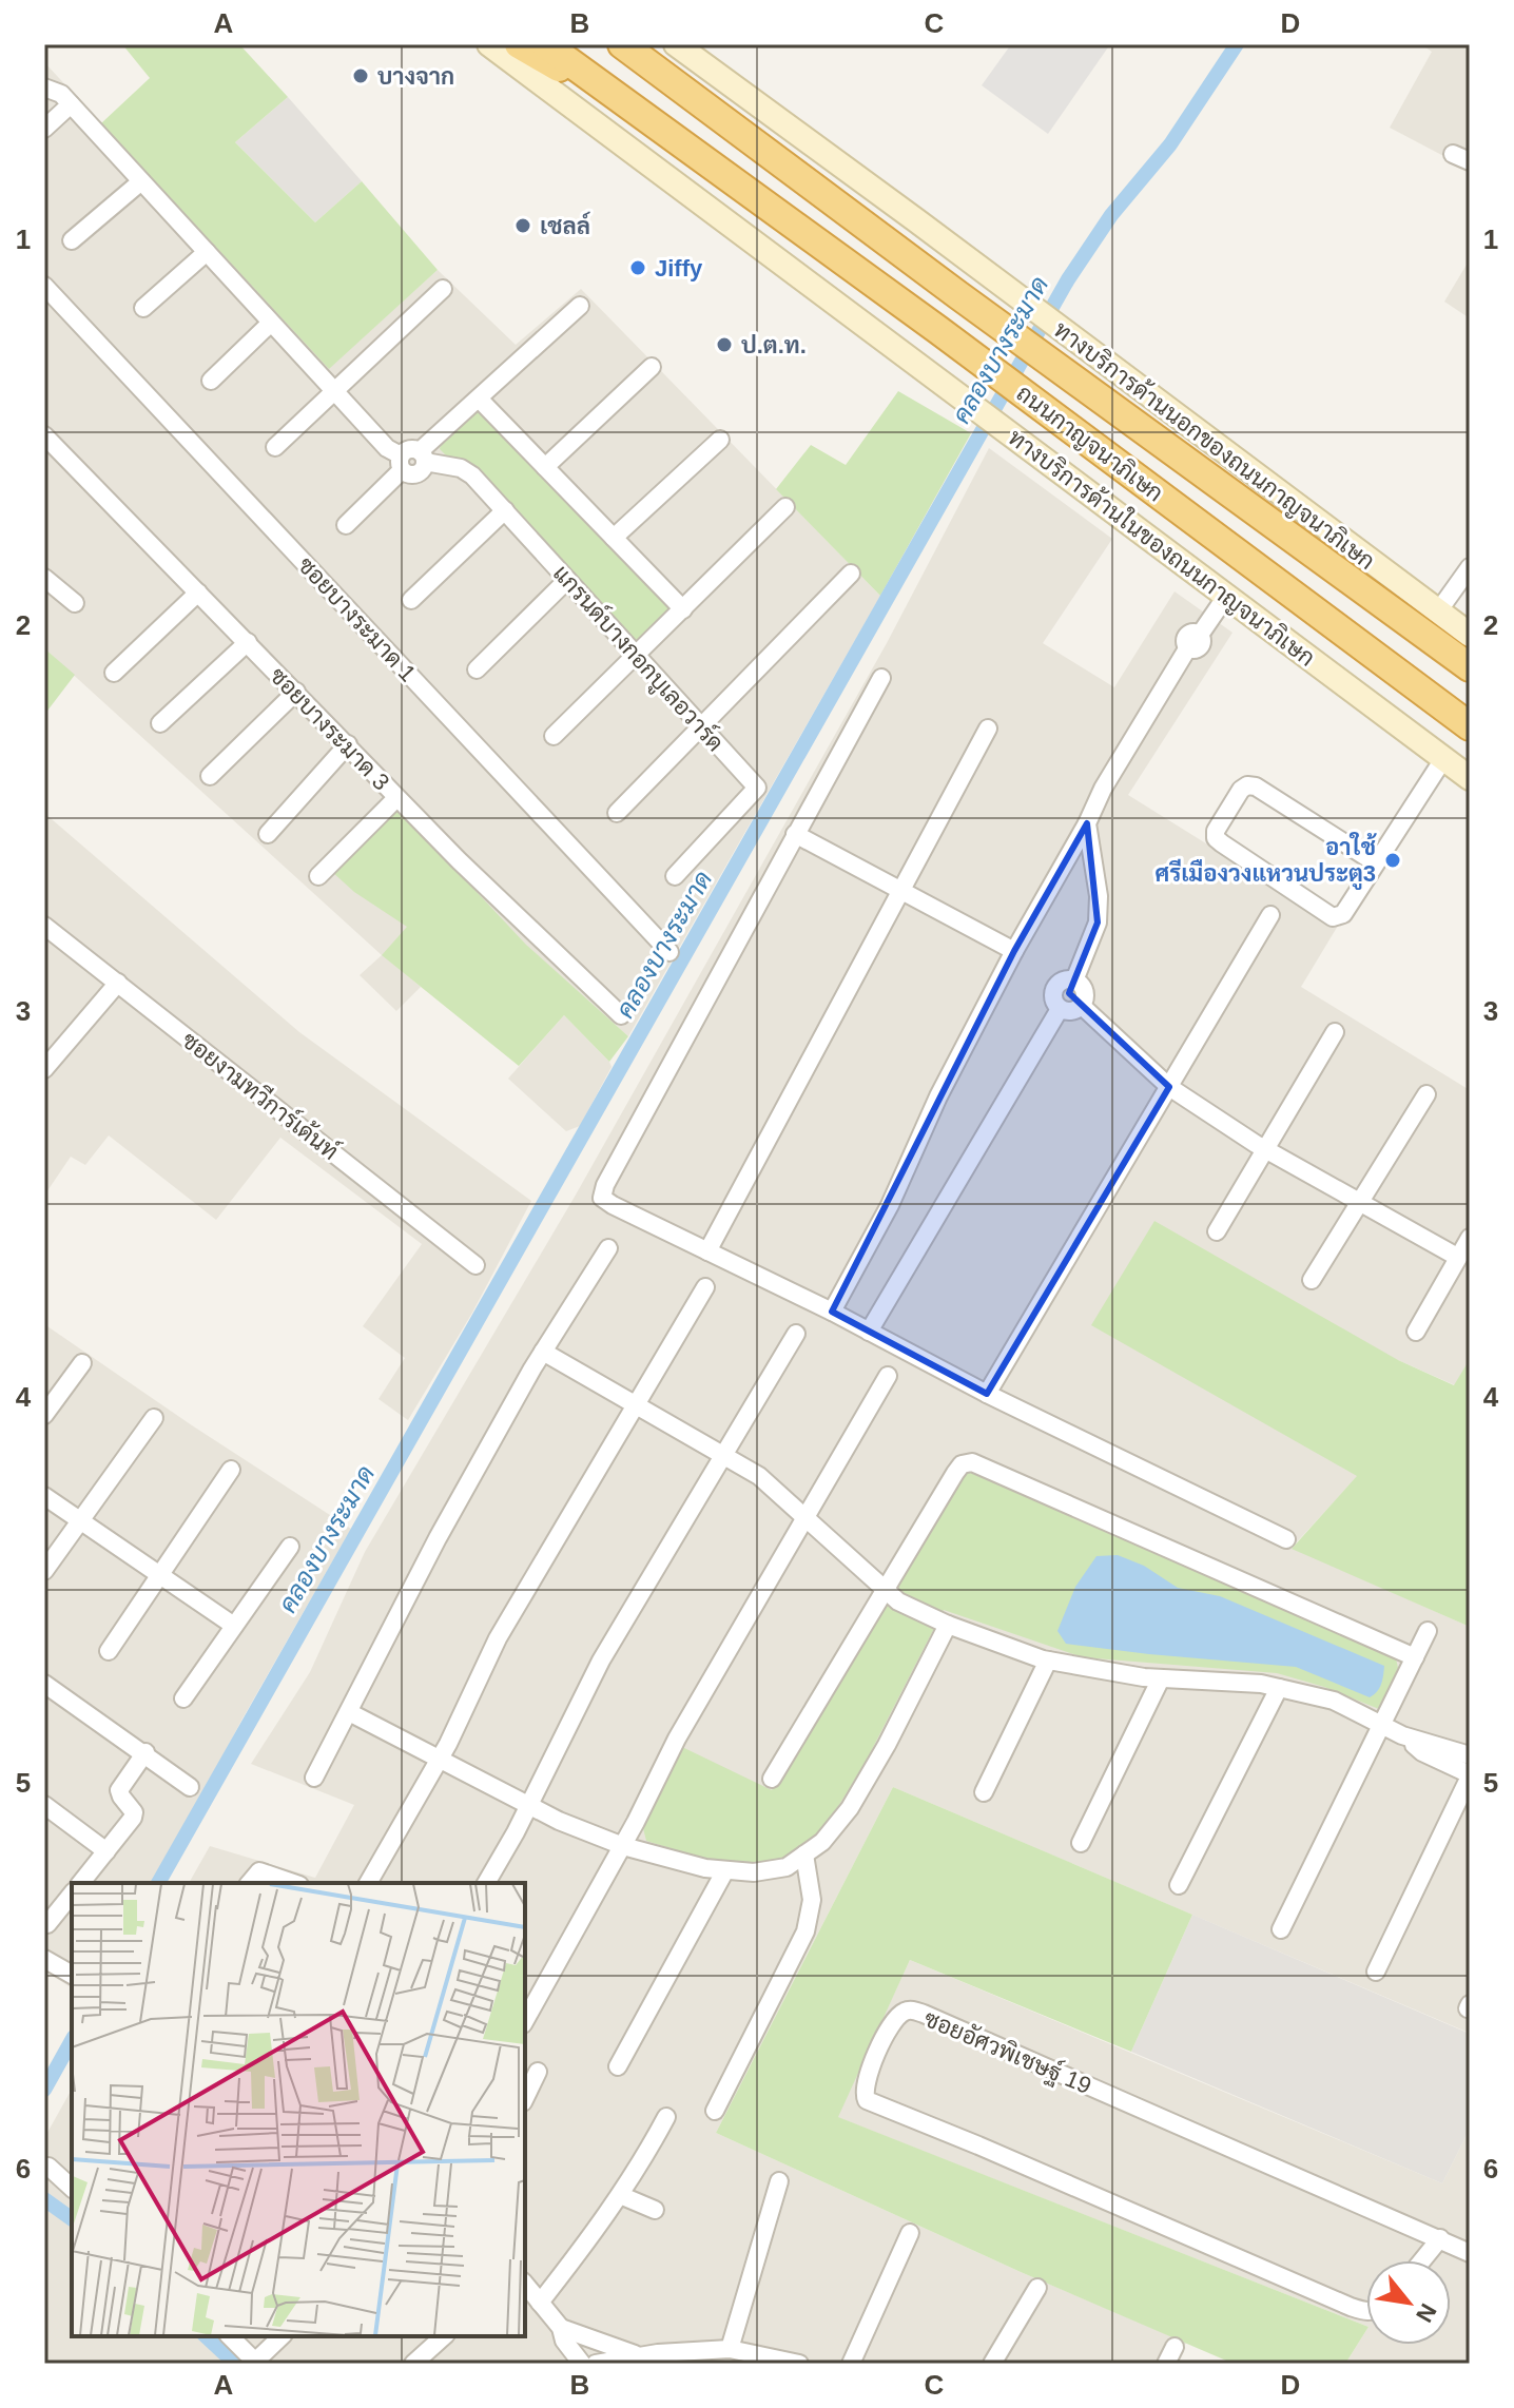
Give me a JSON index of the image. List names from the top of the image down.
{
  "streets": {
    "highway": ["ถนนกาญจนาภิเษก"],
    "main road": ["ทางบริการด้านนอกของถนนกาญจนาภิเษก", "ทางบริการด้านในของถนนกาญจนาภิเษก"],
    "street": [
      "ซอยบางระมาด 1",
      "แกรนด์บางกอกบูเลอวาร์ด",
      "ซอยบางระมาด 3",
      "ซอยงามทวีการ์เด้นท์",
      "ซอยอัศวพิเชษฐ์ 19"
    ]
  },
  "water": ["คลองบางระมาด"],
  "places": [
    "บางจาก",
    "เชลล์",
    "Jiffy",
    "ป.ต.ท.",
    "อาใช้ ศรีเมืองวงแหวนประตู3"
  ],
  "north": "bottom right",
  "grid": {
    "columns": [
      "A",
      "B",
      "C",
      "D"
    ],
    "rows": [
      "1",
      "2",
      "3",
      "4",
      "5",
      "6"
    ]
  }
}
